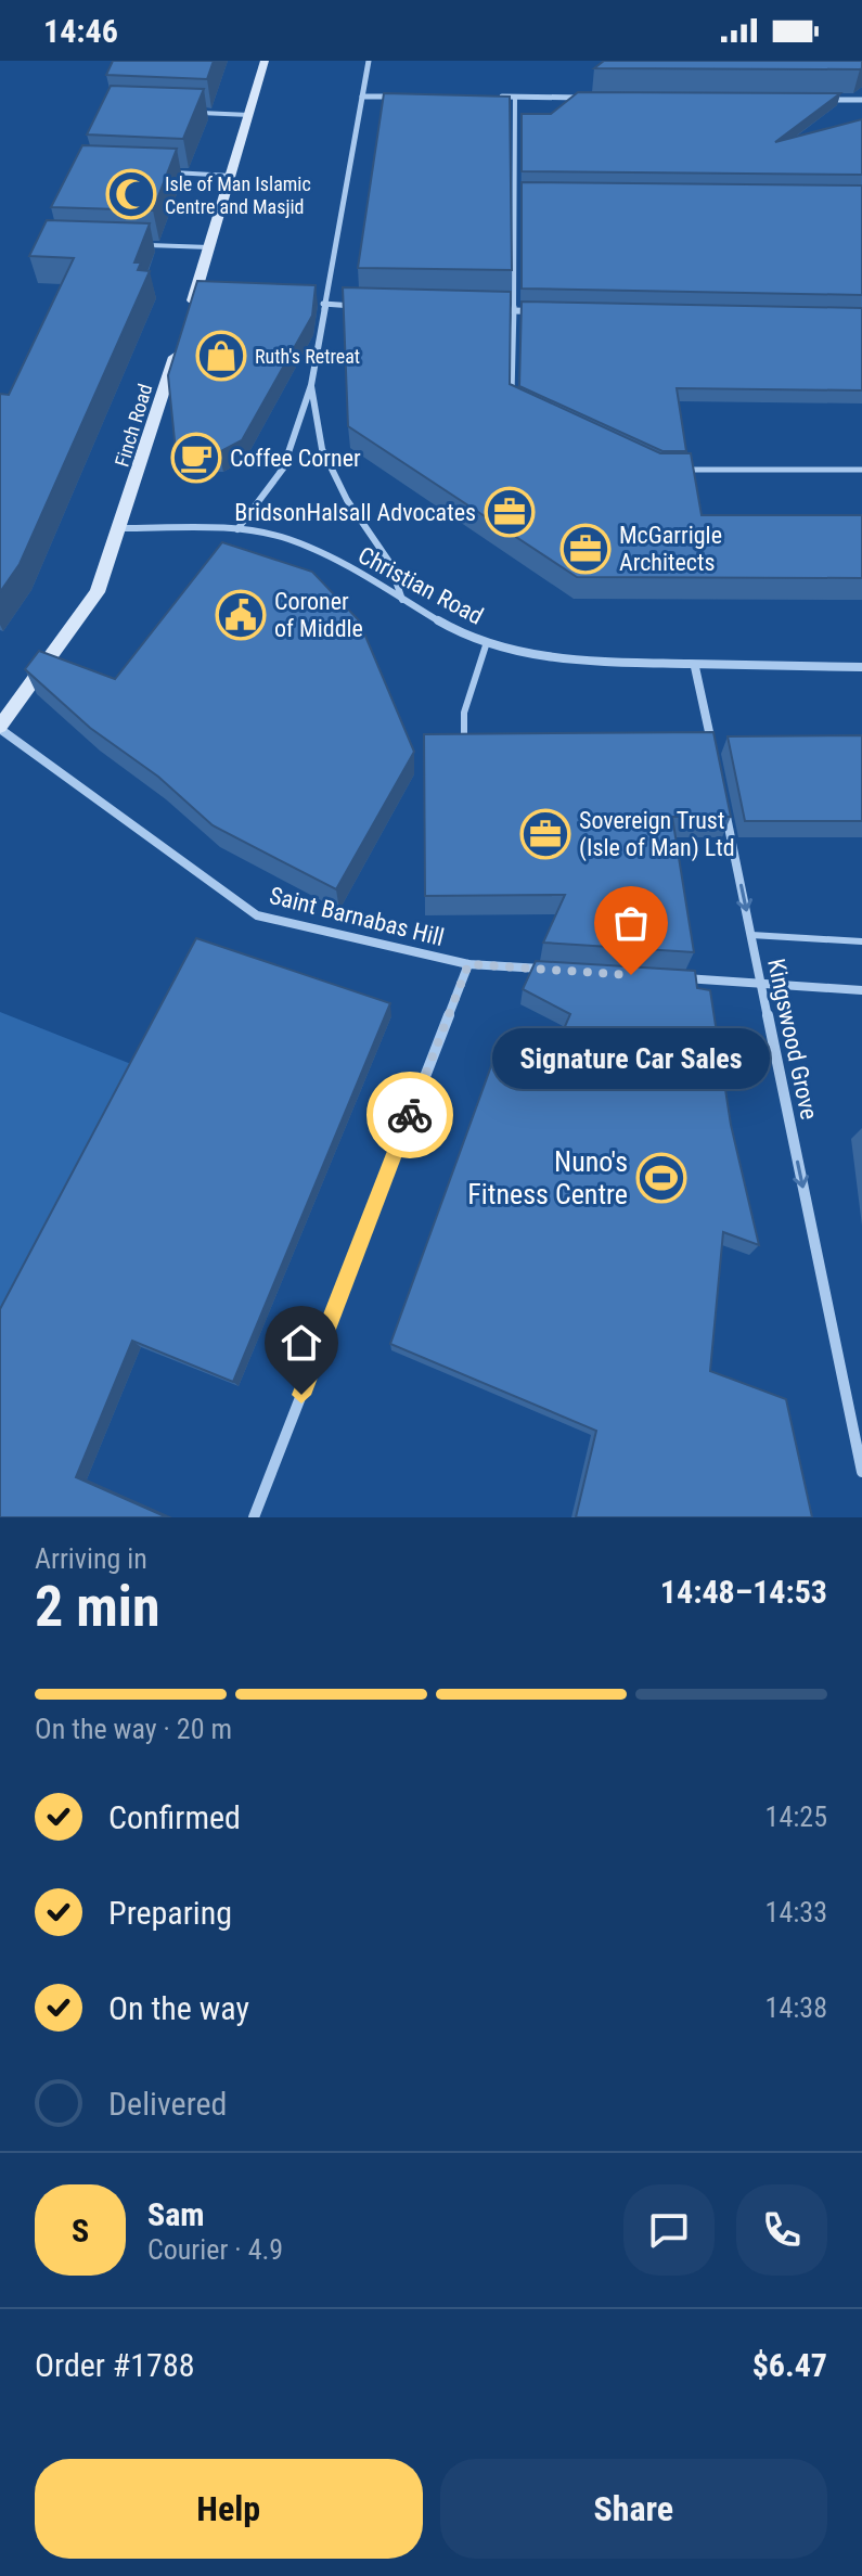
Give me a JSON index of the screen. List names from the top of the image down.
{
  "streets": {
    "main road": ["Finch Road"],
    "street": ["Christian Road", "Saint Barnabas Hill", "Kingswood Grove"]
  },
  "crossings": [
    ["Finch Road", "Christian Road"],
    ["Finch Road", "Saint Barnabas Hill"]
  ],
  "one_way": ["Kingswood Grove"],
  "places": {
    "mosque": ["Isle of Man Islamic Centre and Masjid"],
    "shop": ["Ruth's Retreat"],
    "cafe": ["Coffee Corner"],
    "office": ["BridsonHalsall Advocates", "McGarrigle Architects", "Sovereign Trust (Isle of Man) Ltd"],
    "public building": ["Coroner of Middle"],
    "other": ["Signature Car Sales"],
    "sports": ["Nuno's Fitness Centre"]
  },
  "page": {
    "status": "14:46",
    "bubble": "Signature Car Sales",
    "heading": ["2 min", "Arriving in", "14:48–14:53"],
    "panel": [
      "Sam",
      "Courier · 4.9",
      "Order #1788",
      "$6.47"
    ],
    "bar": "On the way · 20 m",
    "list": [
      ["Confirmed", "14:25"],
      ["Preparing", "14:33"],
      ["On the way", "14:38"],
      "Delivered"
    ],
    "round": "S",
    "buttons": ["Help", "Share"]
  }
}
